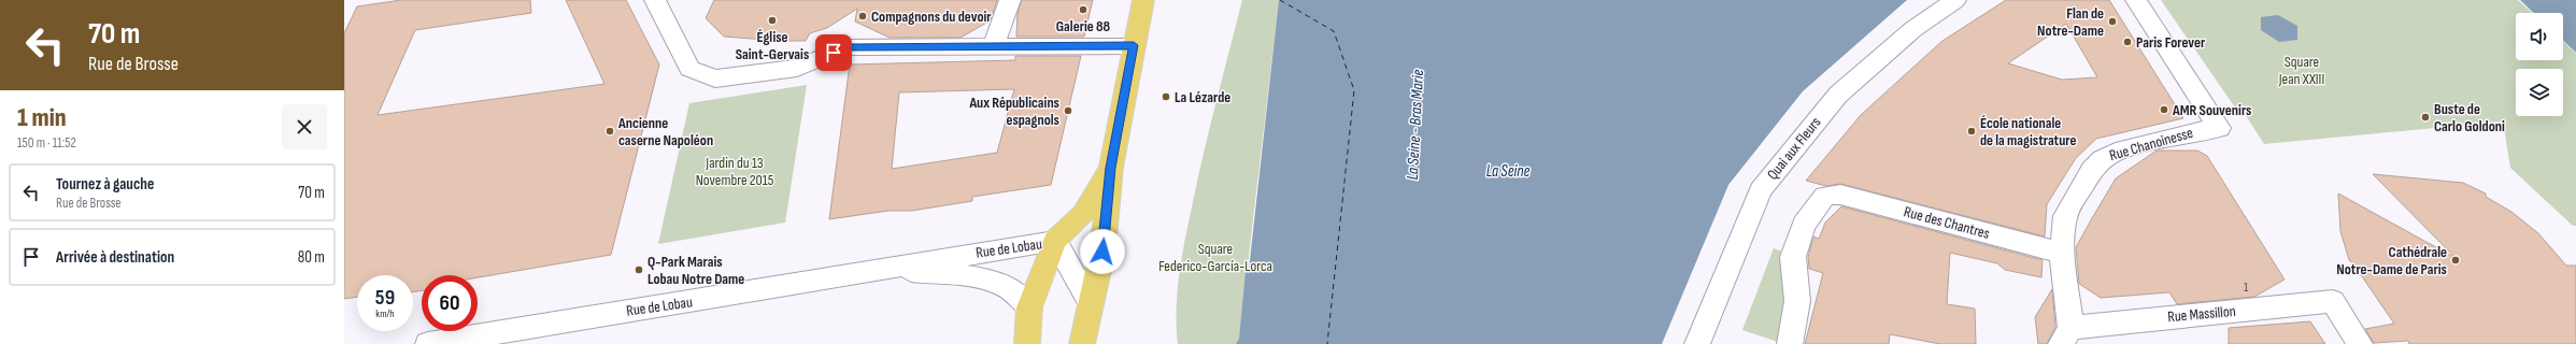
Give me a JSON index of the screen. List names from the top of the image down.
{
  "streets": {
    "street": [
      "Rue Chanoinesse",
      "Quai aux Fleurs",
      "Rue des Chantres",
      "Rue de Lobau",
      "Rue Massillon"
    ]
  },
  "crossings": [
    ["Rue Chanoinesse", "Rue des Chantres"],
    ["Rue Chanoinesse", "Rue Massillon"]
  ],
  "water": ["La Seine - Bras Marie", "La Seine"],
  "parks": ["Square Jean XXIII", "Jardin du 13 Novembre 2015", "Square Federico-García-Lorca"],
  "places": [
    "Galerie 88",
    "Compagnons du devoir",
    "Église Saint-Gervais",
    "Flan de Notre-Dame",
    "Paris Forever",
    "La Lézarde",
    "AMR Souvenirs",
    "Aux Républicains espagnols",
    "Buste de Carlo Goldoni",
    "Ancienne caserne Napoléon",
    "École nationale de la magistrature",
    "Cathédrale Notre-Dame de Paris",
    "Q-Park Marais Lobau Notre Dame"
  ],
  "house_numbers": ["1"],
  "page": {
    "turn": ["70 m", "Rue de Brosse"],
    "heading": ["1 min", "150 m · 11:52"],
    "list": [
      {
        "name": "Tournez à gauche",
        "note": "Rue de Brosse",
        "value": "70 m"
      },
      {
        "name": "Arrivée à destination",
        "value": "80 m"
      }
    ],
    "speed": "59 km/h",
    "limit": "60"
  }
}
